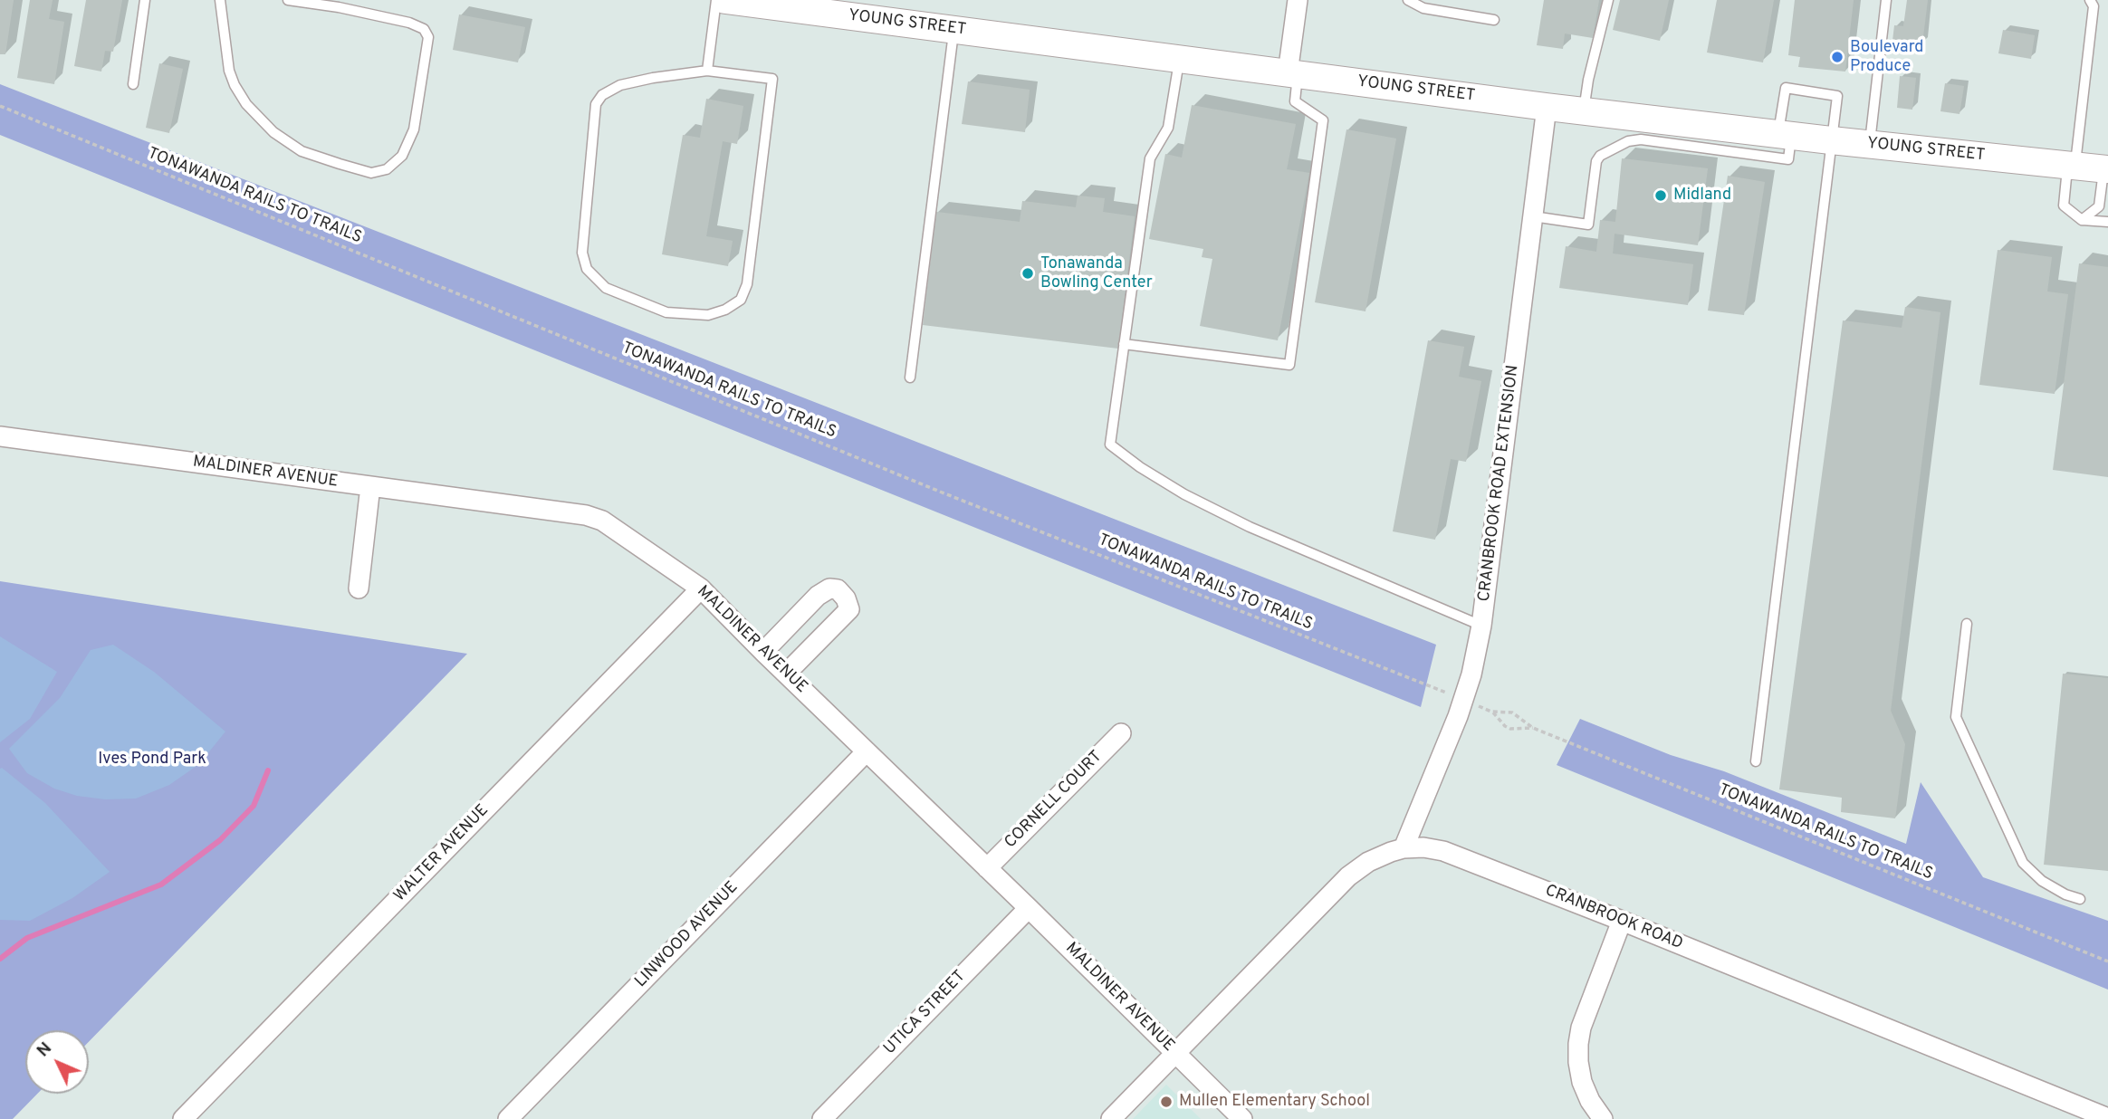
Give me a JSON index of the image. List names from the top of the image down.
{
  "streets": {
    "street": [
      "YOUNG STREET",
      "MALDINER AVENUE",
      "CRANBROOK ROAD EXTENSION",
      "CORNELL COURT",
      "WALTER AVENUE",
      "CRANBROOK ROAD",
      "LINWOOD AVENUE",
      "UTICA STREET"
    ],
    "path": ["TONAWANDA RAILS TO TRAILS"]
  },
  "crossings": [
    ["YOUNG STREET", "CRANBROOK ROAD EXTENSION"],
    ["MALDINER AVENUE", "CORNELL COURT"],
    ["MALDINER AVENUE", "WALTER AVENUE"],
    ["MALDINER AVENUE", "CRANBROOK ROAD"],
    ["MALDINER AVENUE", "LINWOOD AVENUE"],
    ["MALDINER AVENUE", "UTICA STREET"],
    ["CRANBROOK ROAD EXTENSION", "CRANBROOK ROAD"]
  ],
  "parks": ["Ives Pond Park"],
  "places": [
    "Boulevard Produce",
    "Midland",
    "Tonawanda Bowling Center",
    "Mullen Elementary School"
  ],
  "north": "top left"
}
